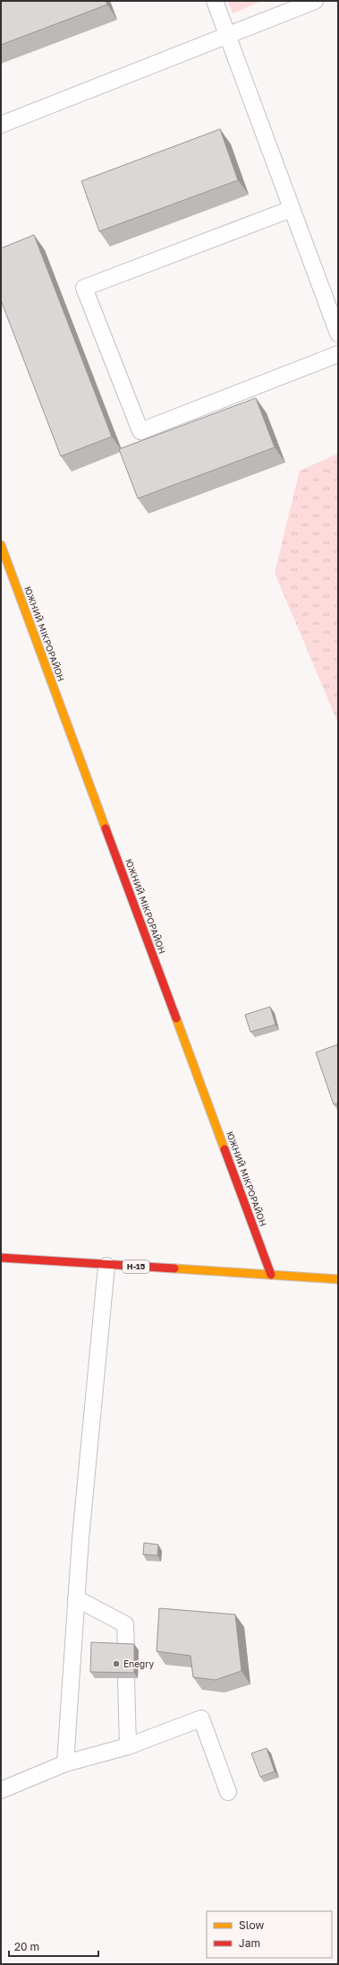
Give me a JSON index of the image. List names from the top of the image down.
{
  "streets": {
    "street": ["ЮЖНИЙ МІКРОРАЙОН", "Н-15"]
  },
  "crossings": [
    ["ЮЖНИЙ МІКРОРАЙОН", "Н-15"]
  ],
  "places": ["Enegry"],
  "legend": ["Slow", "Jam"],
  "scale_bar": "20 m"
}
